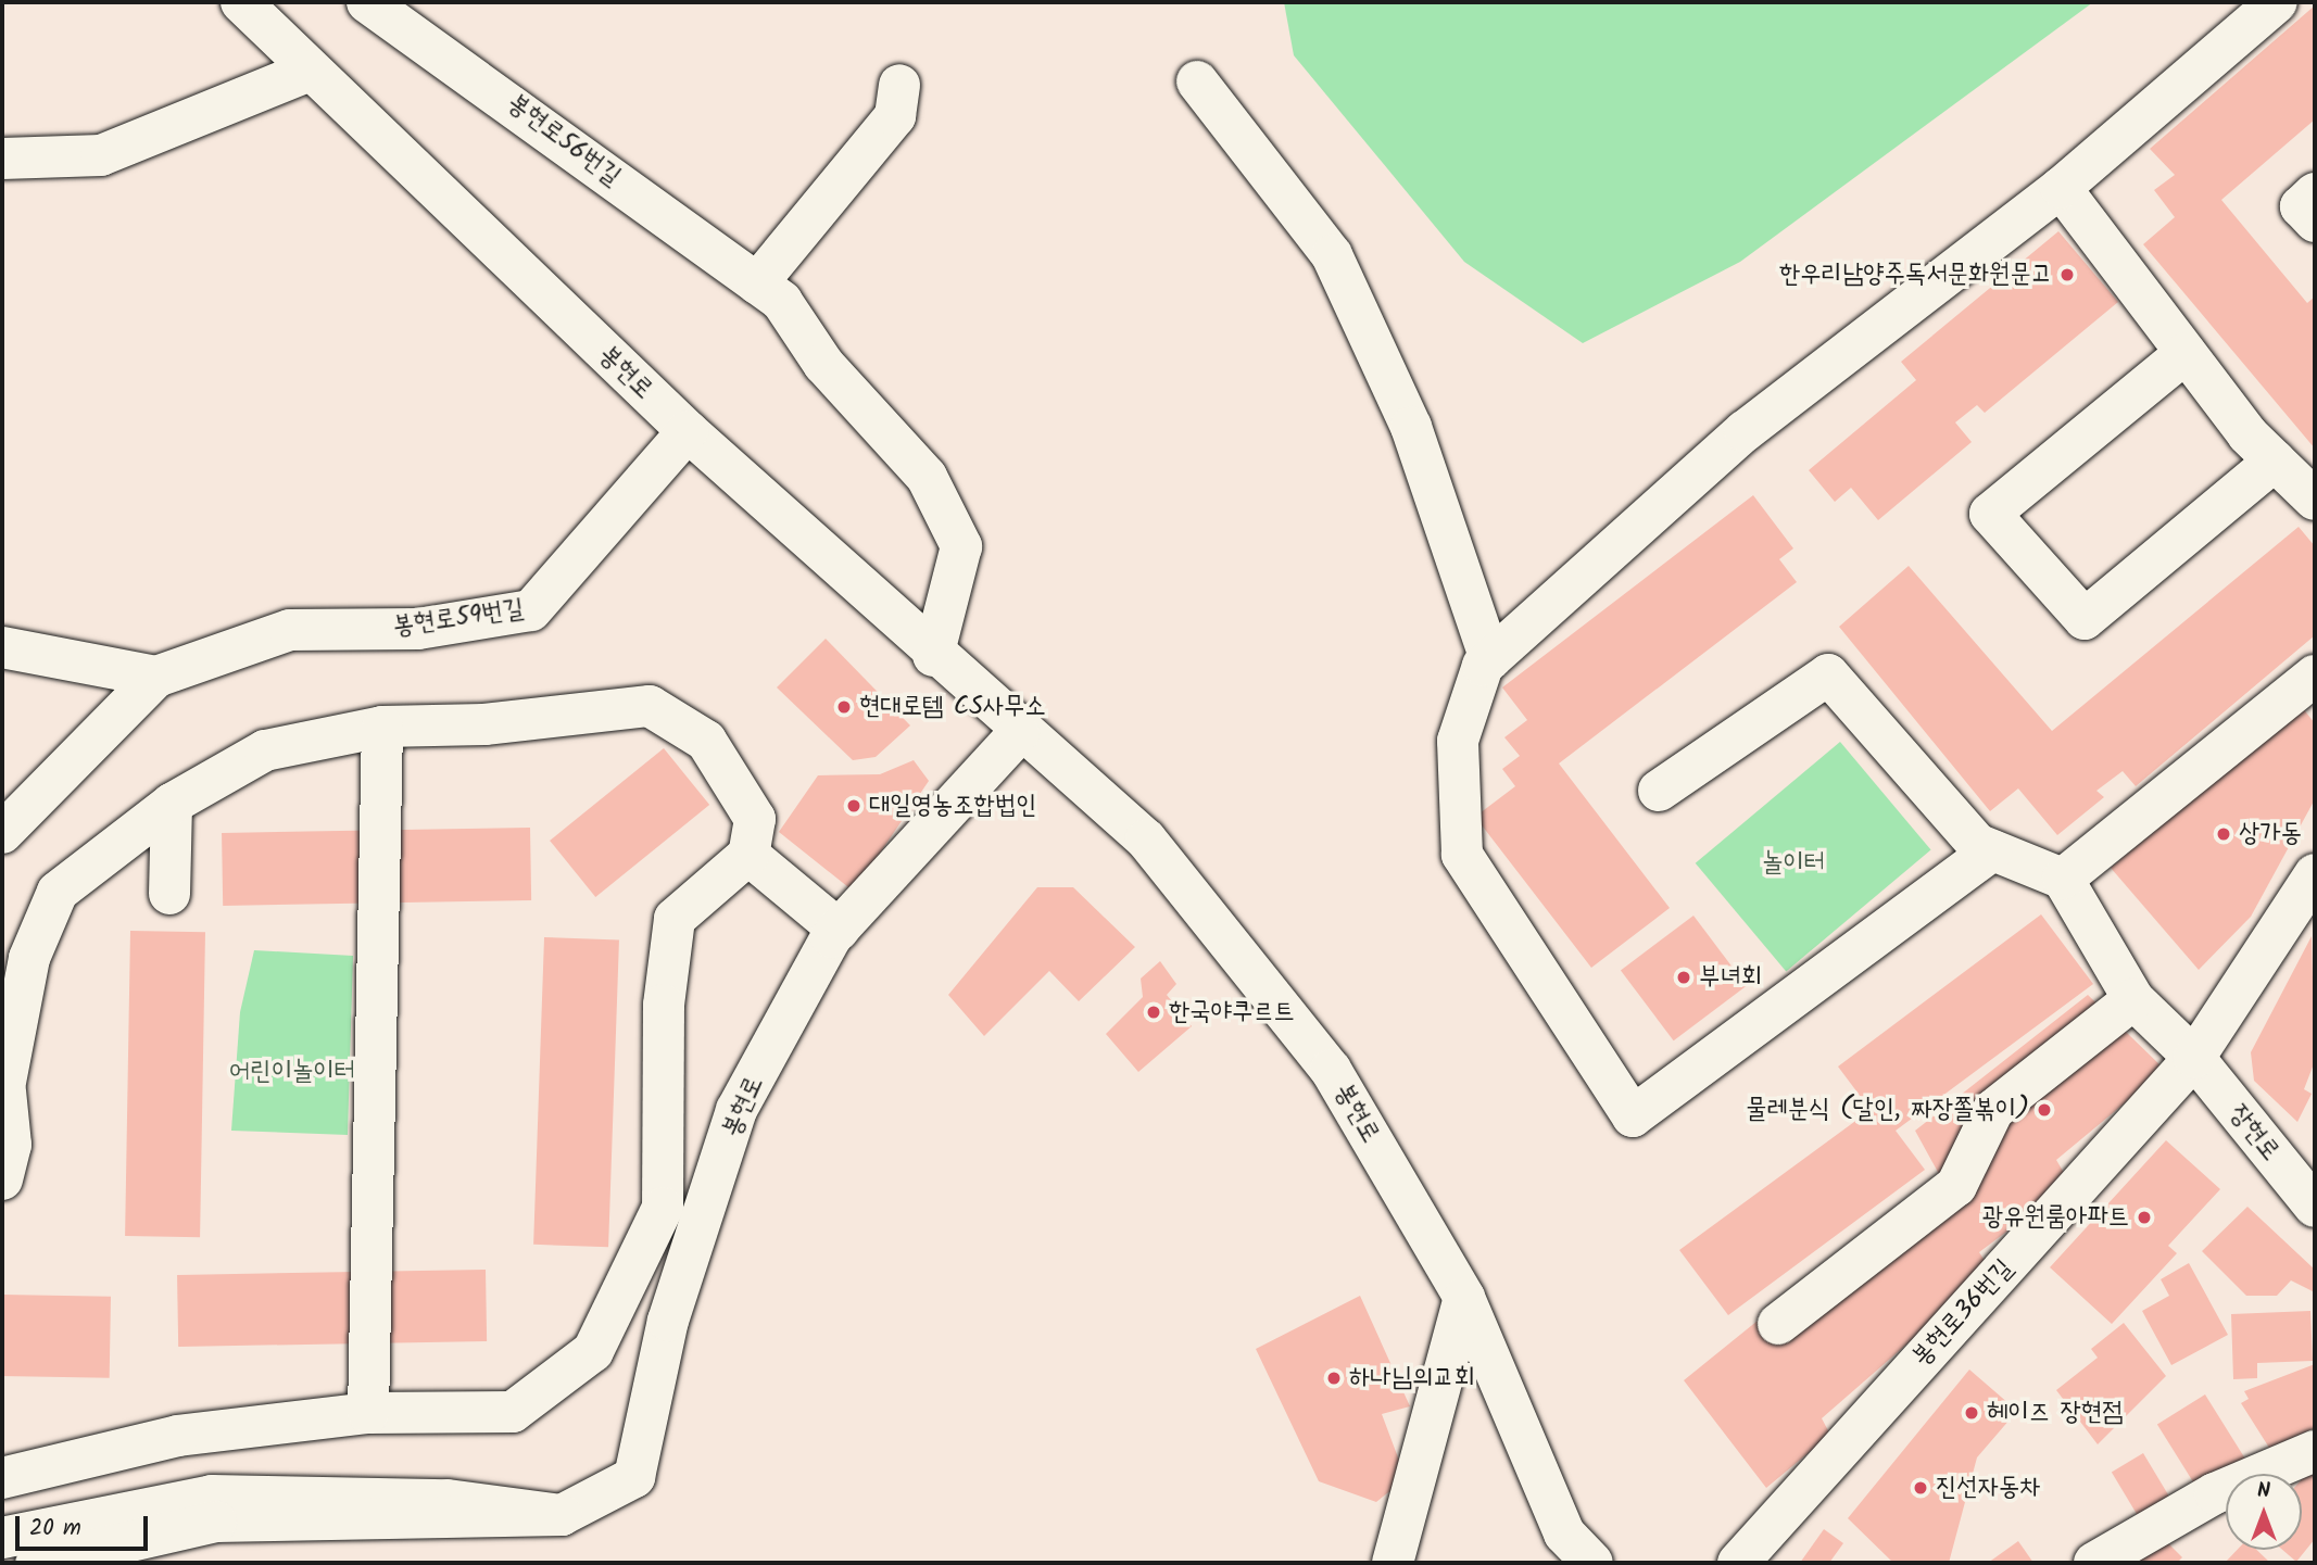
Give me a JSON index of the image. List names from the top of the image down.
{
  "streets": {
    "street": [
      "봉현로56번길",
      "봉현로",
      "봉현로59번길",
      "장현로",
      "봉현로36번길"
    ]
  },
  "crossings": [
    ["봉현로56번길", "봉현로"],
    ["봉현로", "봉현로59번길"],
    ["장현로", "봉현로36번길"]
  ],
  "parks": ["놀이터", "어린이놀이터"],
  "places": [
    "한우리남양주독서문화원문고",
    "현대로템 CS사무소",
    "대일영농조합법인",
    "상가동",
    "부녀회",
    "한국야쿠르트",
    "물레분식 (달인, 짜장쫄볶이)",
    "광유원룸아파트",
    "하나님의교회",
    "헤이즈 장현점",
    "진선자동차"
  ],
  "scale_bar": "20 m",
  "north": "top"
}
